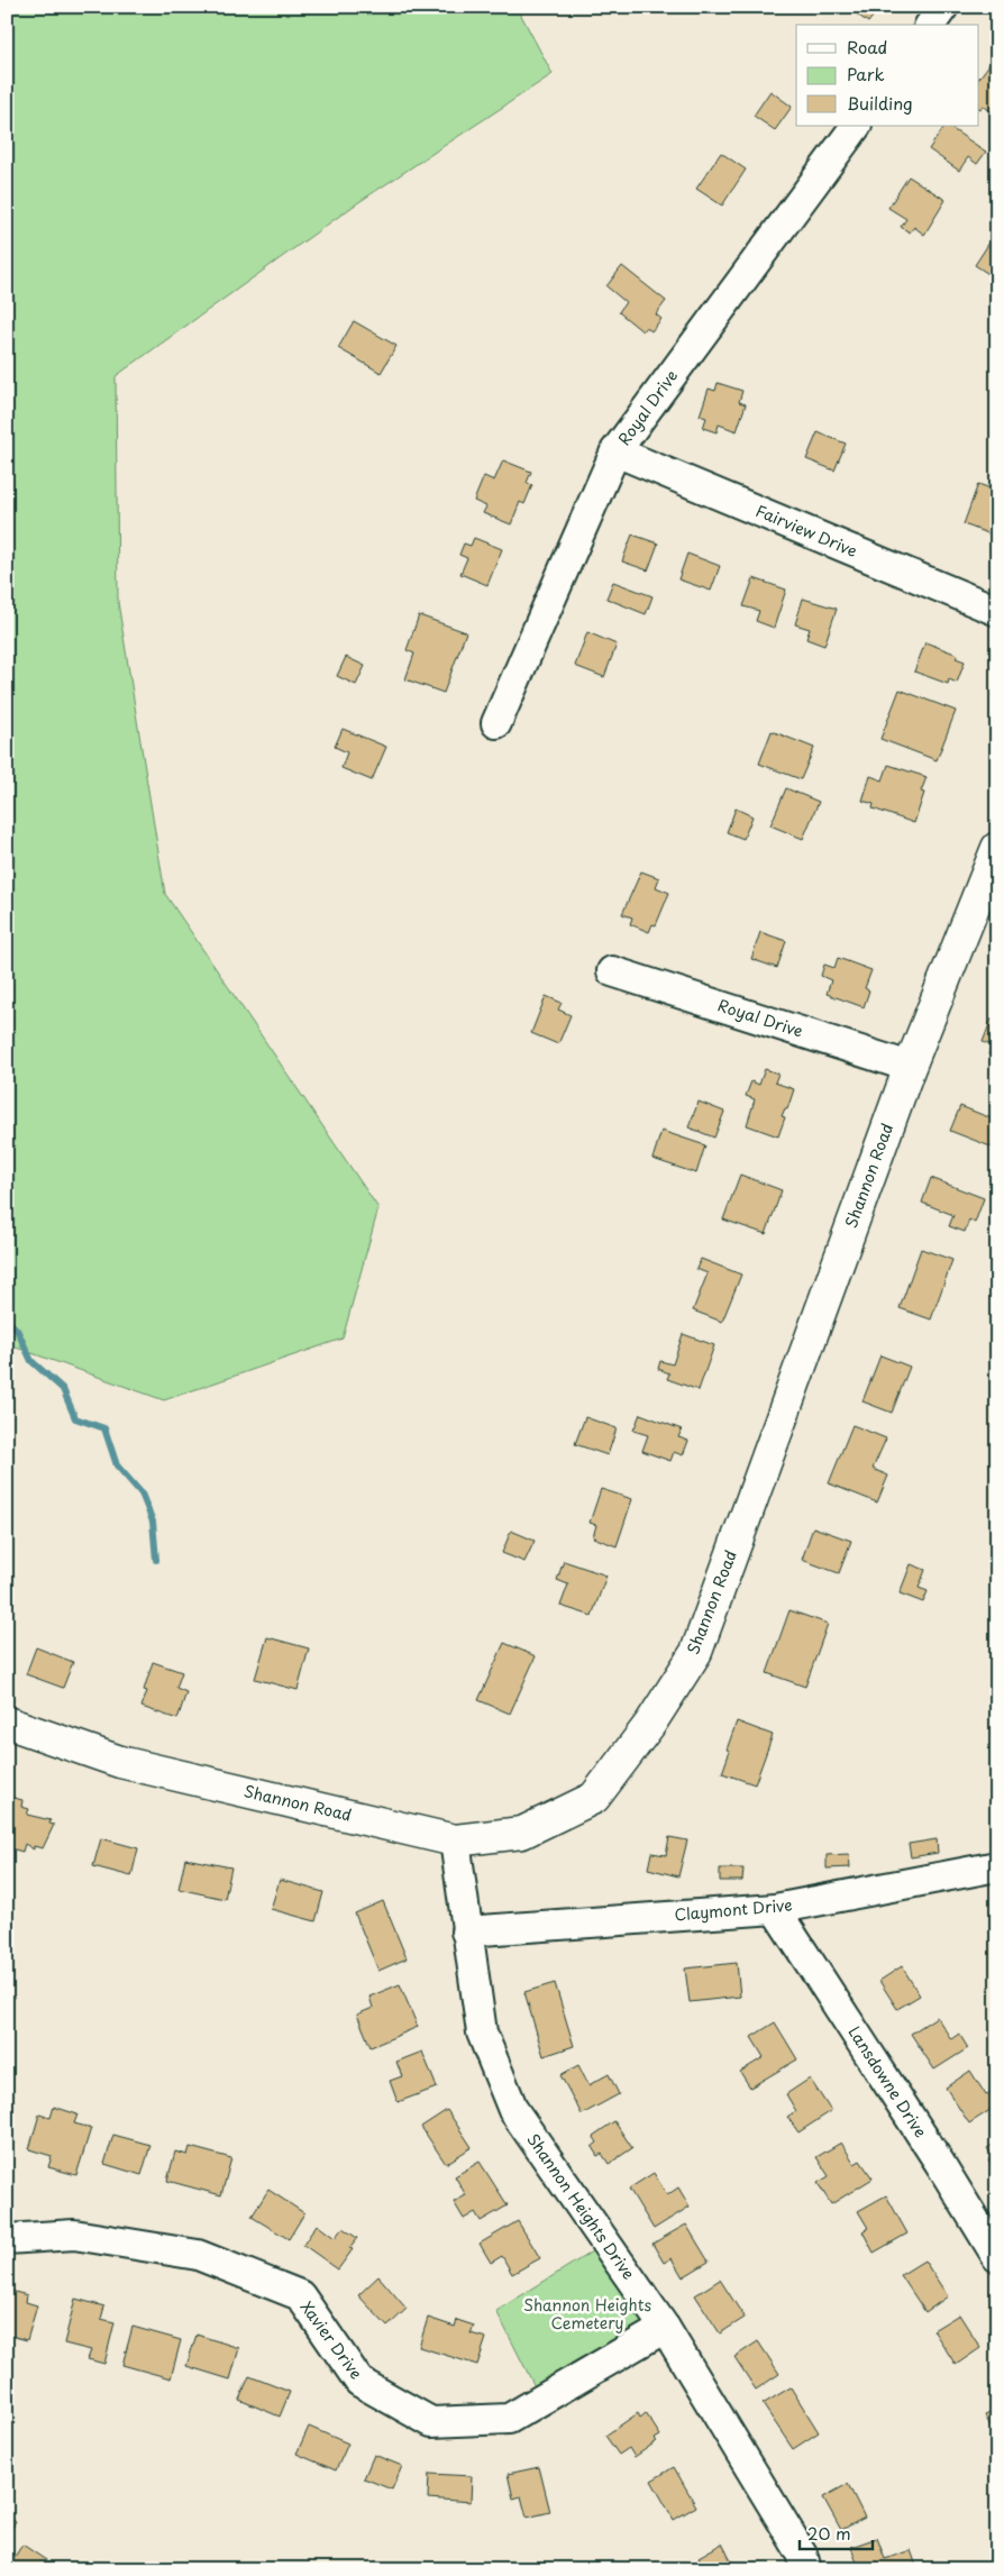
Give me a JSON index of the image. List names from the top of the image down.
{
  "streets": {
    "street": [
      "Royal Drive",
      "Fairview Drive",
      "Shannon Road",
      "Claymont Drive",
      "Lansdowne Drive",
      "Shannon Heights Drive",
      "Xavier Drive"
    ]
  },
  "crossings": [
    ["Royal Drive", "Fairview Drive"],
    ["Royal Drive", "Shannon Road"],
    ["Shannon Road", "Shannon Heights Drive"],
    ["Claymont Drive", "Lansdowne Drive"],
    ["Claymont Drive", "Shannon Heights Drive"],
    ["Shannon Heights Drive", "Xavier Drive"]
  ],
  "parks": ["Shannon Heights Cemetery"],
  "legend": ["Road", "Park", "Building"],
  "scale_bar": "20 m"
}
